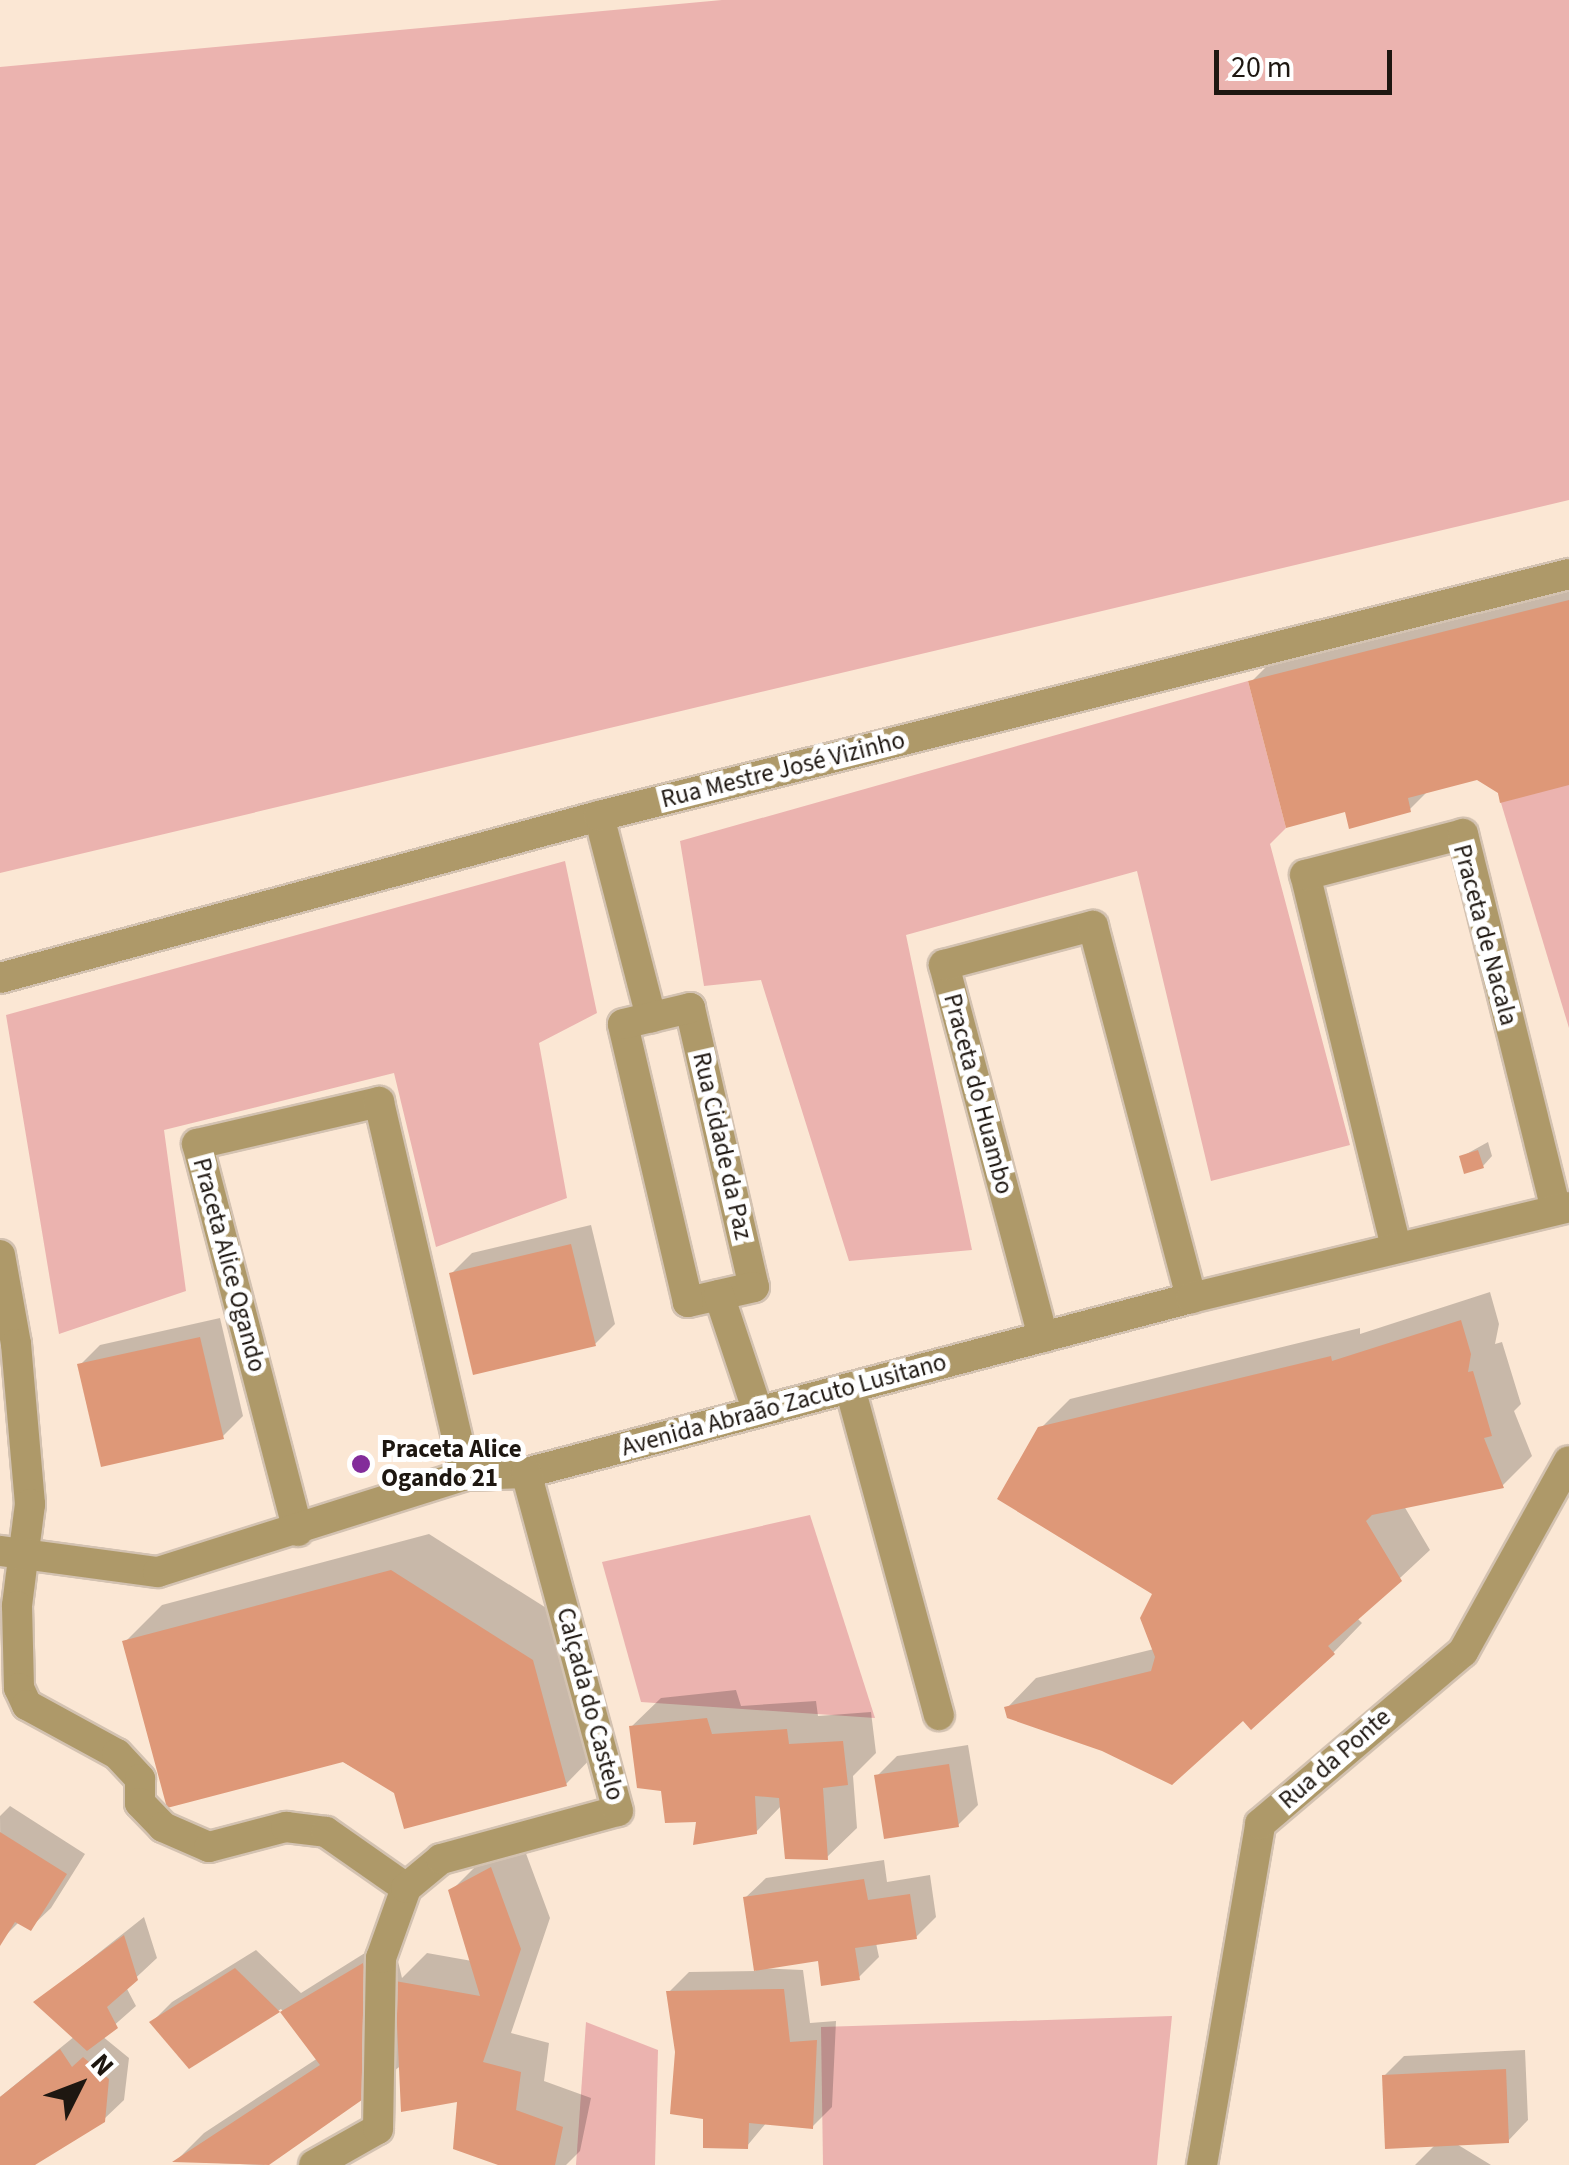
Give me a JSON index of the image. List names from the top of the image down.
{
  "streets": {
    "street": [
      "Rua Mestre José Vizinho",
      "Praceta de Nacala",
      "Praceta do Huambo",
      "Rua Cidade da Paz",
      "Praceta Alice Ogando",
      "Avenida Abraão Zacuto Lusitano",
      "Calçada do Castelo",
      "Rua da Ponte"
    ]
  },
  "crossings": [
    ["Praceta de Nacala", "Avenida Abraão Zacuto Lusitano"],
    ["Praceta do Huambo", "Avenida Abraão Zacuto Lusitano"],
    ["Praceta Alice Ogando", "Avenida Abraão Zacuto Lusitano"],
    ["Avenida Abraão Zacuto Lusitano", "Calçada do Castelo"]
  ],
  "places": ["Praceta Alice Ogando 21"],
  "scale_bar": "20 m",
  "north": "top right"
}
